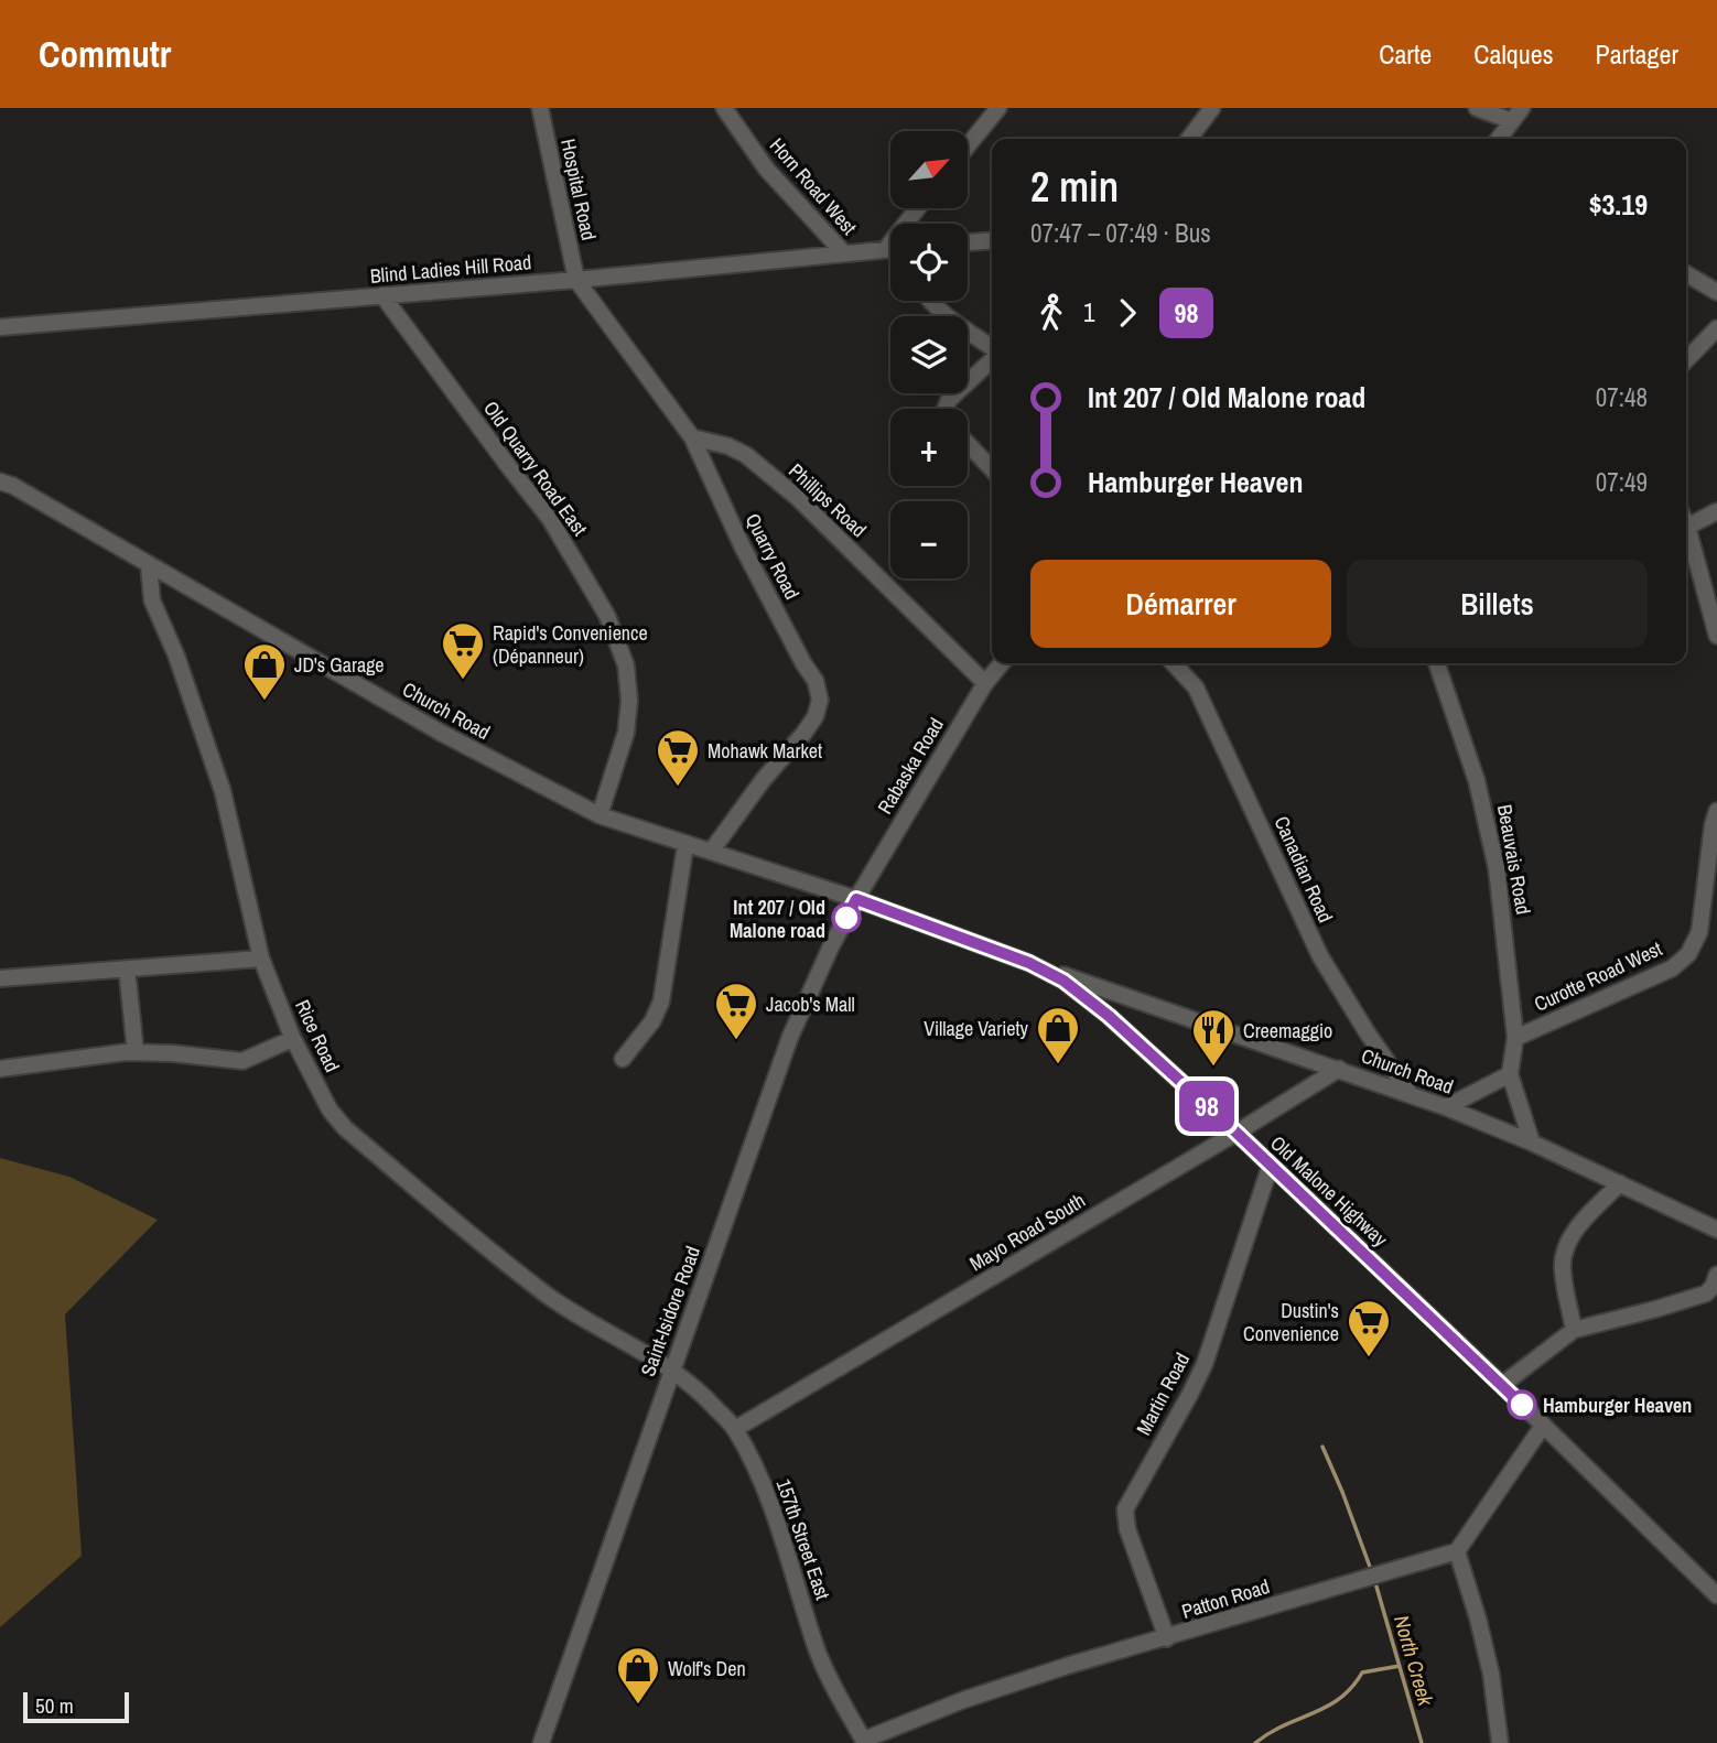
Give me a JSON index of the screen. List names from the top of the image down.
{
  "streets": {
    "street": [
      "Horn Road West",
      "Hospital Road",
      "Blind Ladies Hill Road",
      "Old Quarry Road East",
      "Phillips Road",
      "Quarry Road",
      "Church Road",
      "Rabaska Road",
      "Beauvais Road",
      "Canadian Road",
      "Curotte Road West",
      "Rice Road",
      "Old Malone Highway",
      "Mayo Road South",
      "Saint-Isidore Road",
      "Martin Road",
      "157th Street East",
      "Patton Road"
    ]
  },
  "crossings": [
    ["Horn Road West", "Blind Ladies Hill Road"],
    ["Hospital Road", "Blind Ladies Hill Road"],
    ["Hospital Road", "Quarry Road"],
    ["Blind Ladies Hill Road", "Old Quarry Road East"],
    ["Blind Ladies Hill Road", "Quarry Road"],
    ["Old Quarry Road East", "Church Road"],
    ["Phillips Road", "Quarry Road"],
    ["Phillips Road", "Rabaska Road"],
    ["Quarry Road", "Church Road"],
    ["Church Road", "Rabaska Road"],
    ["Church Road", "Beauvais Road"],
    ["Church Road", "Canadian Road"],
    ["Church Road", "Rice Road"],
    ["Church Road", "Old Malone Highway"],
    ["Church Road", "Mayo Road South"],
    ["Church Road", "Saint-Isidore Road"],
    ["Rabaska Road", "Old Malone Highway"],
    ["Rabaska Road", "Saint-Isidore Road"],
    ["Beauvais Road", "Curotte Road West"],
    ["Rice Road", "Saint-Isidore Road"],
    ["Rice Road", "157th Street East"],
    ["Old Malone Highway", "Mayo Road South"],
    ["Old Malone Highway", "Saint-Isidore Road"],
    ["Old Malone Highway", "Martin Road"],
    ["Mayo Road South", "157th Street East"],
    ["Saint-Isidore Road", "157th Street East"],
    ["Martin Road", "Patton Road"],
    ["157th Street East", "Patton Road"]
  ],
  "water": ["North Creek"],
  "places": {
    "supermarket": [
      "Rapid's Convenience (Dépanneur)",
      "Mohawk Market",
      "Jacob's Mall",
      "Dustin's Convenience"
    ],
    "shop": ["JD's Garage", "Village Variety", "Wolf's Den"],
    "other": ["Int 207 / Old Malone road", "Hamburger Heaven"],
    "restaurant": ["Creemaggio"]
  },
  "lines": ["bus line 98"],
  "scale_bar": "50 m",
  "north": "top right",
  "page": {
    "header": "Commutr",
    "nav": ["Carte", "Calques", "Partager"],
    "on_map": "98",
    "map_buttons": ["+", "−"],
    "heading": ["2 min", "07:47 – 07:49 · Bus", "$3.19"],
    "legs": ["1", "98"],
    "list": [
      {
        "name": "Int 207 / Old Malone road",
        "value": "07:48"
      },
      {
        "name": "Hamburger Heaven",
        "value": "07:49"
      }
    ],
    "buttons": ["Démarrer", "Billets"],
    "scale": "50 m"
  }
}
